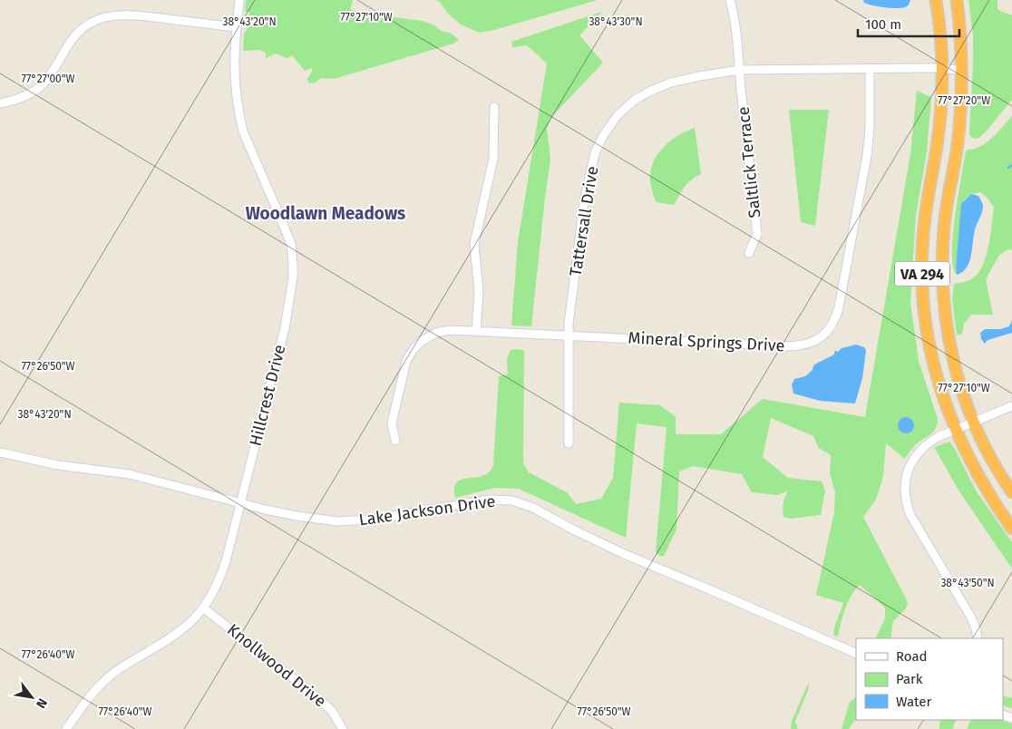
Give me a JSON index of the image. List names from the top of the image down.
{
  "streets": {
    "highway": ["VA 294"],
    "street": [
      "Saltlick Terrace",
      "Tattersall Drive",
      "Mineral Springs Drive",
      "Hillcrest Drive",
      "Lake Jackson Drive",
      "Knollwood Drive"
    ]
  },
  "crossings": [
    ["Saltlick Terrace", "Tattersall Drive"],
    ["Tattersall Drive", "VA 294"],
    ["Tattersall Drive", "Mineral Springs Drive"],
    ["Hillcrest Drive", "Lake Jackson Drive"],
    ["Hillcrest Drive", "Knollwood Drive"]
  ],
  "districts": ["Woodlawn Meadows"],
  "legend": ["Road", "Park", "Water"],
  "scale_bar": "100 m",
  "north": "bottom right",
  "coordinates": [
    "77°27'10\"W",
    "38°43'20\"N",
    "38°43'30\"N",
    "77°27'00\"W",
    "77°27'20\"W",
    "77°26'50\"W",
    "38°43'50\"N",
    "77°26'40\"W"
  ]
}
